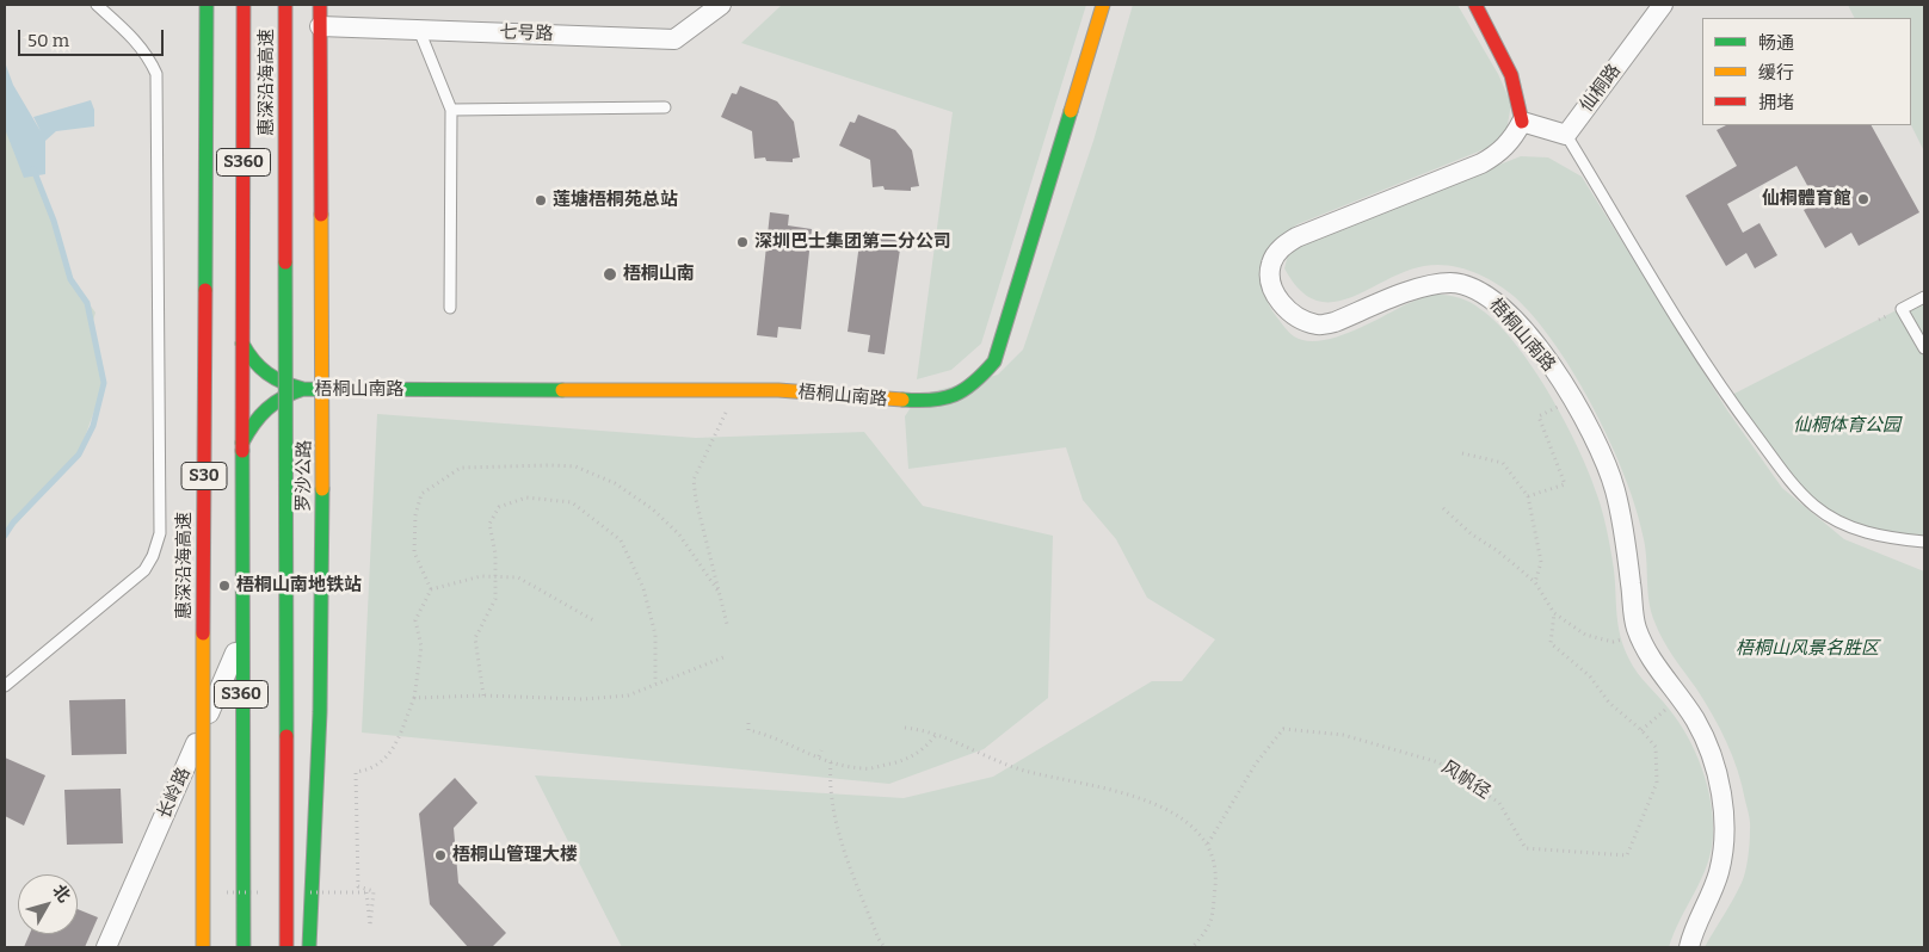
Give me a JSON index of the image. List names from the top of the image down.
{
  "streets": {
    "main road": [
      "惠深沿海高速",
      "S360",
      "梧桐山南路",
      "S30",
      "罗沙公路"
    ],
    "street": ["七号路", "仙桐路", "长岭路"],
    "path": ["风帆径"]
  },
  "crossings": [
    ["七号路", "罗沙公路"],
    ["S360", "梧桐山南路"],
    ["S360", "长岭路"],
    ["梧桐山南路", "罗沙公路"]
  ],
  "parks": ["仙桐体育公园", "梧桐山风景名胜区"],
  "places": [
    "仙桐體育館",
    "莲塘梧桐苑总站",
    "深圳巴士集团第二分公司",
    "梧桐山南",
    "梧桐山南地铁站",
    "梧桐山管理大楼"
  ],
  "legend": ["畅通", "缓行", "拥堵"],
  "scale_bar": "50 m",
  "north": "top right"
}
